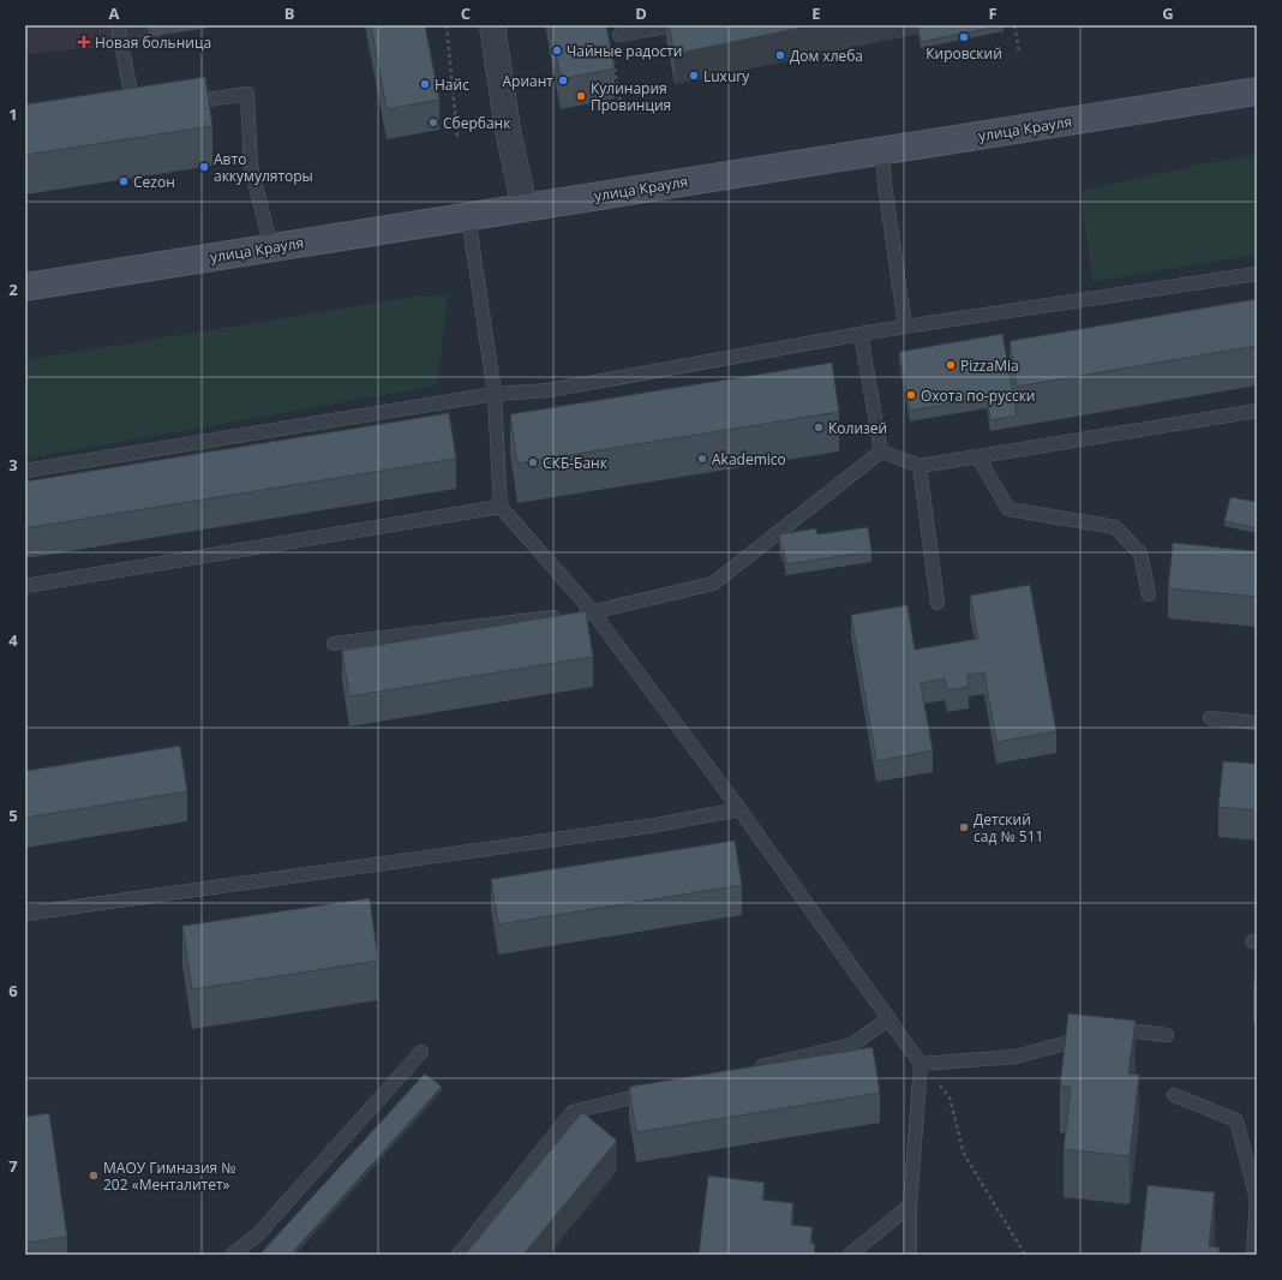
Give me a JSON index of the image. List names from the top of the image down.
{
  "streets": {
    "main road": ["улица Крауля"]
  },
  "places": {
    "other": [
      "Кировский",
      "Чайные радости",
      "Дом хлеба",
      "Luxury",
      "Ариант",
      "Найс",
      "Кулинария Провинция",
      "Сбербанк",
      "Авто аккумуляторы",
      "Сеzон",
      "PizzaMia",
      "Охота по-русски",
      "Колизей",
      "Akademico",
      "СКБ-Банк",
      "Детский сад № 511",
      "МАОУ Гимназия № 202 «Менталитет»"
    ],
    "health": ["Новая больница"]
  },
  "grid": {
    "columns": [
      "A",
      "B",
      "C",
      "D",
      "E",
      "F",
      "G"
    ],
    "rows": [
      "1",
      "2",
      "3",
      "4",
      "5",
      "6",
      "7"
    ]
  }
}
